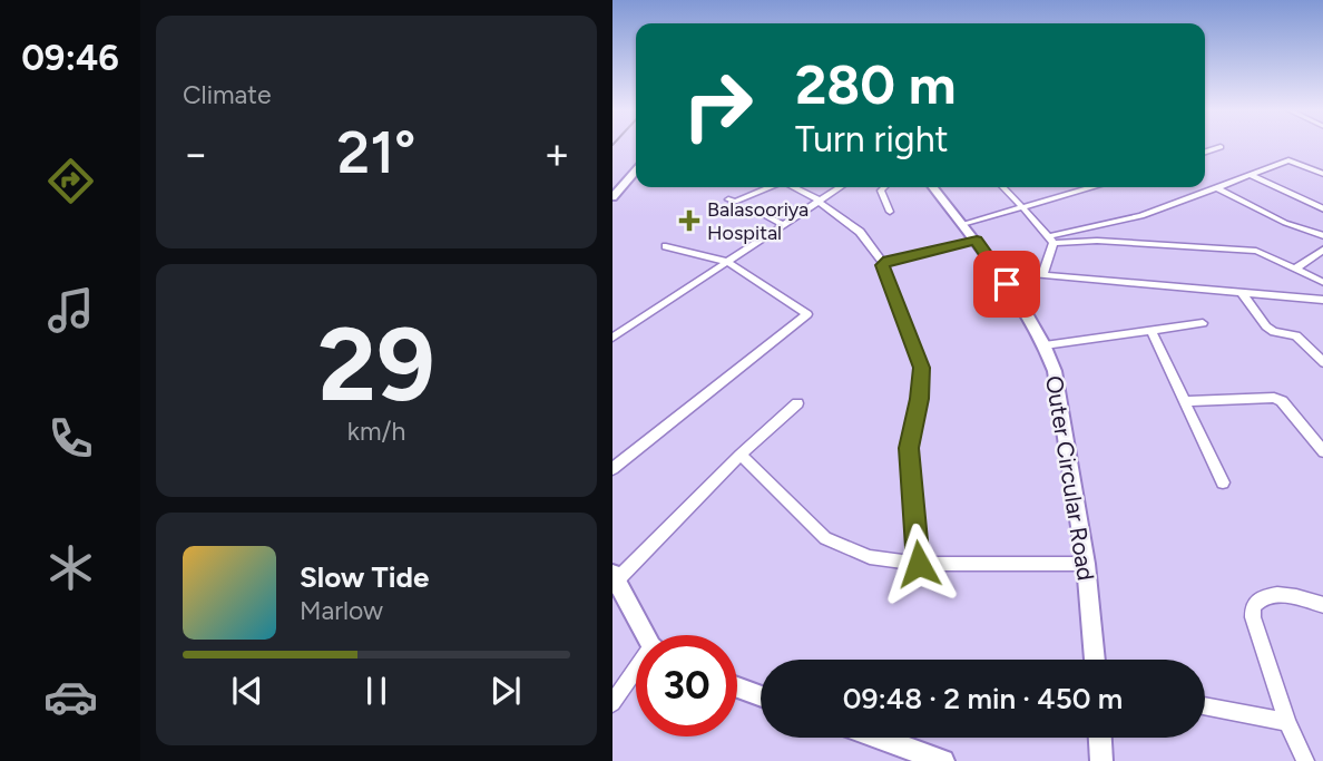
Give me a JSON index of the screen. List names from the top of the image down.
{
  "streets": {
    "street": ["Outer Circular Road"]
  },
  "places": {
    "health": ["Balasooriya Hospital"]
  },
  "page": {
    "tabs": "09:46",
    "tile": [
      "Climate",
      ["29", "km/h"]
    ],
    "turn": ["280 m", "Turn right"],
    "heat": ["−", "21°", "+"],
    "song": ["Slow Tide", "Marlow"],
    "limit": "30",
    "trip": "09:48 · 2 min · 450 m"
  }
}
